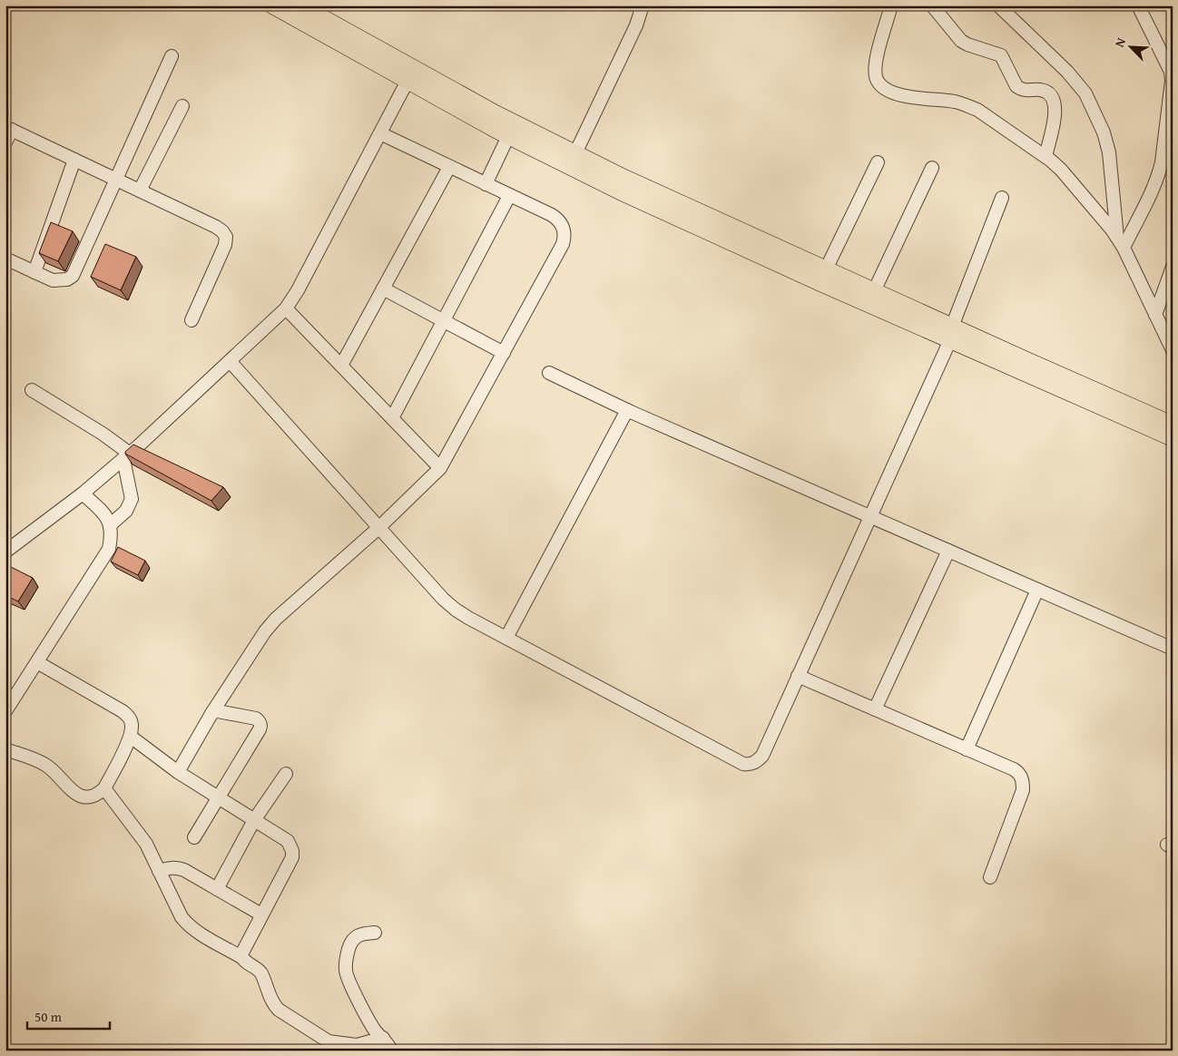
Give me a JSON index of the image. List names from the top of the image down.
{
  "scale_bar": "50 m",
  "north": "top left"
}
